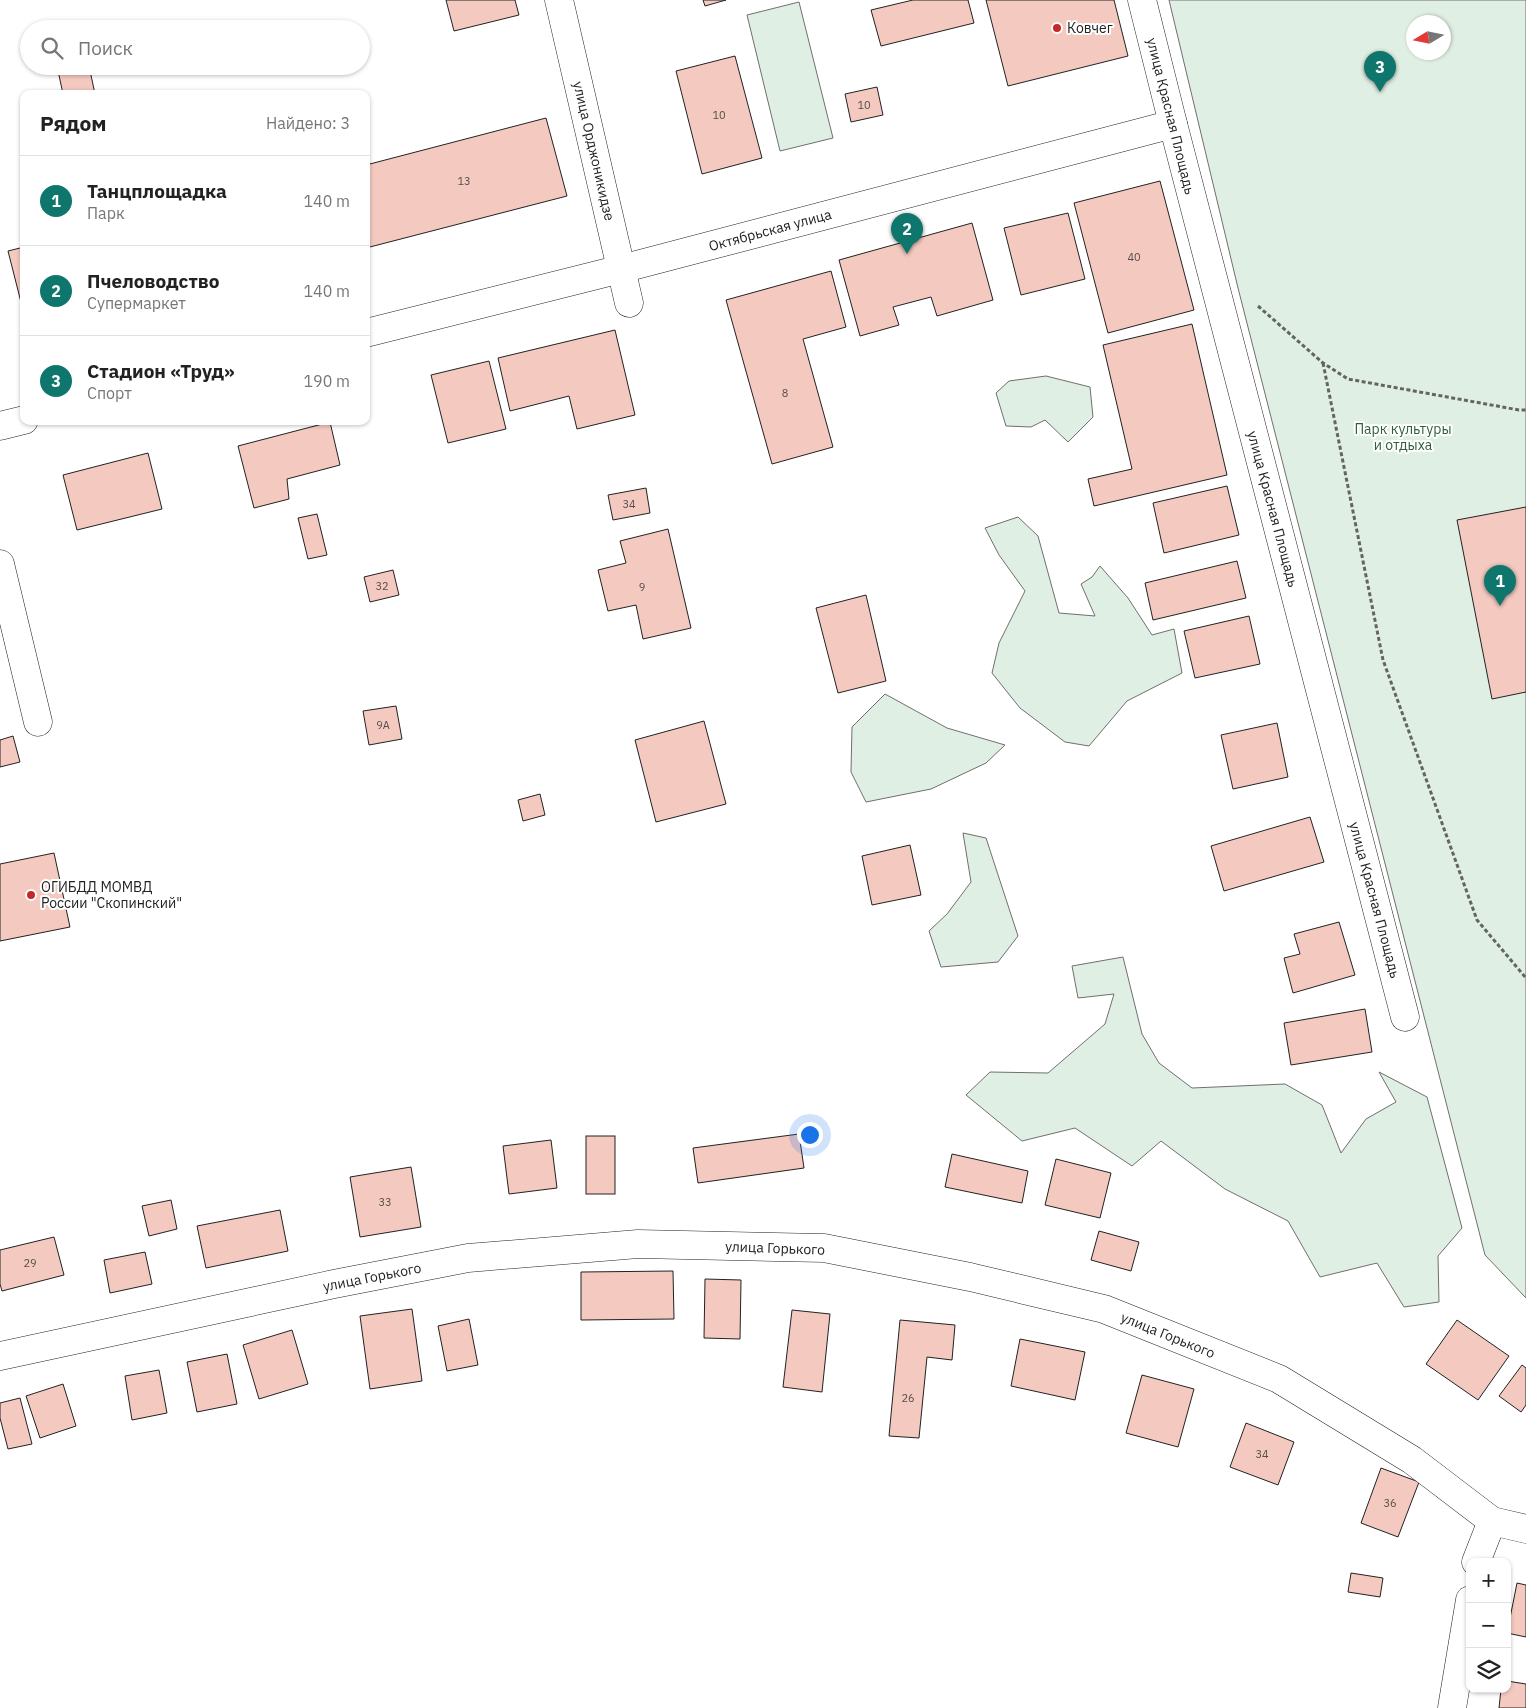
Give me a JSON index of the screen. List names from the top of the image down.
{
  "streets": {
    "street": [
      "улица Красная Площадь",
      "улица Орджоникидзе",
      "Октябрьская улица",
      "улица Горького"
    ]
  },
  "crossings": [
    ["улица Красная Площадь", "Октябрьская улица"],
    ["улица Орджоникидзе", "Октябрьская улица"]
  ],
  "parks": ["Парк культуры и отдыха"],
  "places": ["Ковчег", "ОГИБДД МОМВД России \"Скопинский\""],
  "house_numbers": [
    "10",
    "10",
    "13",
    "40",
    "8",
    "34",
    "32",
    "9",
    "9А",
    "33",
    "29",
    "26",
    "34",
    "36"
  ],
  "north": "left",
  "page": {
    "search": "Поиск",
    "pins": ["3", "2", "1"],
    "heading": ["Рядом", "Найдено: 3"],
    "list": [
      {
        "mark": "1",
        "name": "Танцплощадка",
        "note": "Парк",
        "value": "140 m"
      },
      {
        "mark": "2",
        "name": "Пчеловодство",
        "note": "Супермаркет",
        "value": "140 m"
      },
      {
        "mark": "3",
        "name": "Стадион «Труд»",
        "note": "Спорт",
        "value": "190 m"
      }
    ],
    "map_buttons": ["+", "−"]
  }
}
